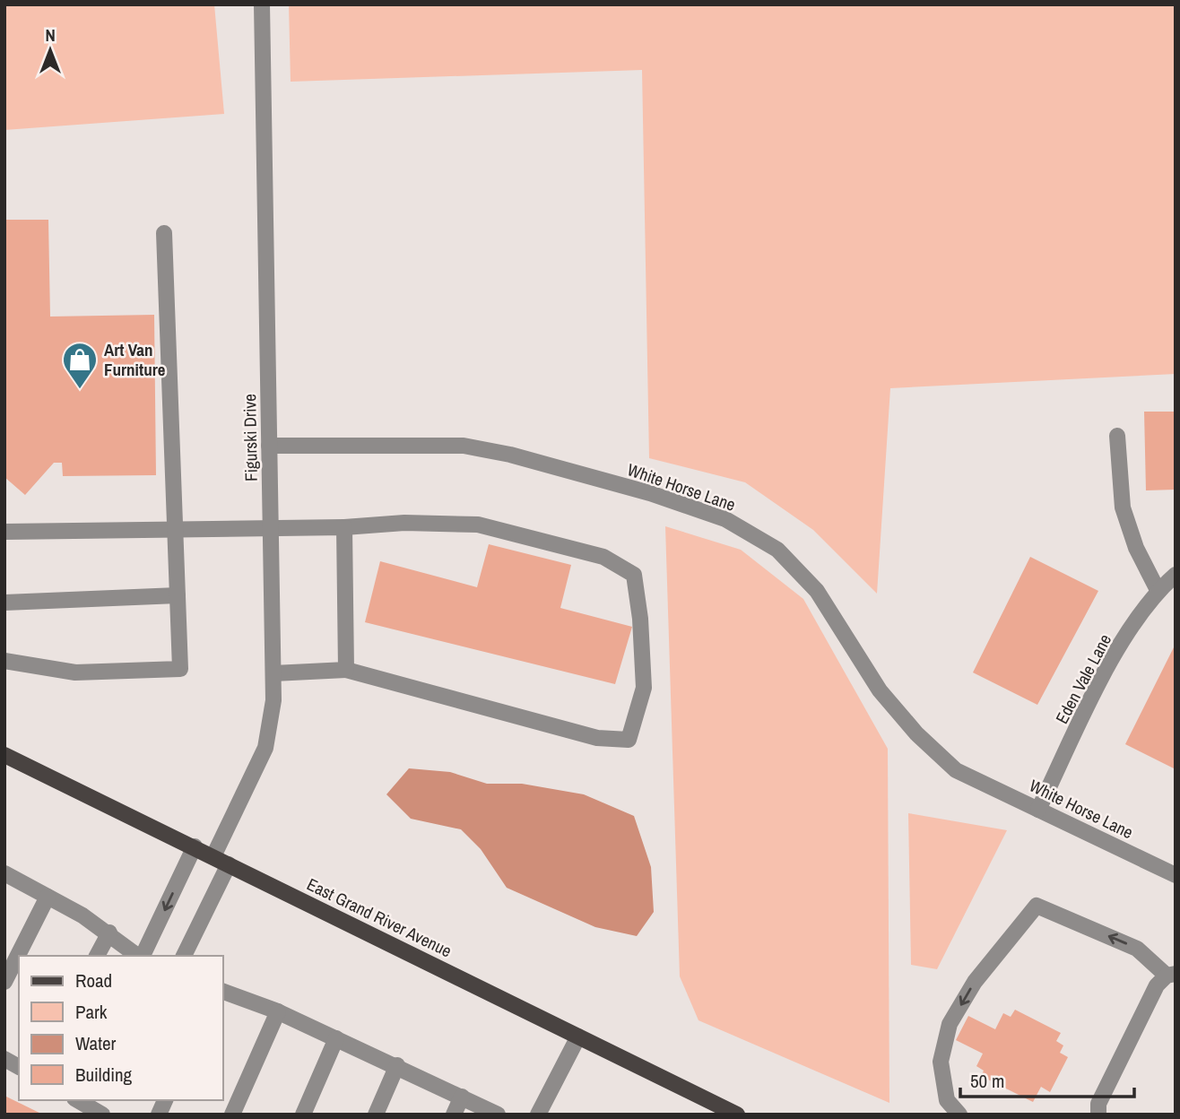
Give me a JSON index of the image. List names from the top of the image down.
{
  "streets": {
    "main road": ["East Grand River Avenue"],
    "street": ["Figurski Drive", "White Horse Lane", "Eden Vale Lane"]
  },
  "crossings": [
    ["Figurski Drive", "White Horse Lane"],
    ["Figurski Drive", "East Grand River Avenue"],
    ["White Horse Lane", "Eden Vale Lane"]
  ],
  "places": {
    "shop": ["Art Van Furniture"]
  },
  "legend": [
    "Road",
    "Park",
    "Water",
    "Building"
  ],
  "scale_bar": "50 m",
  "north": "top"
}
